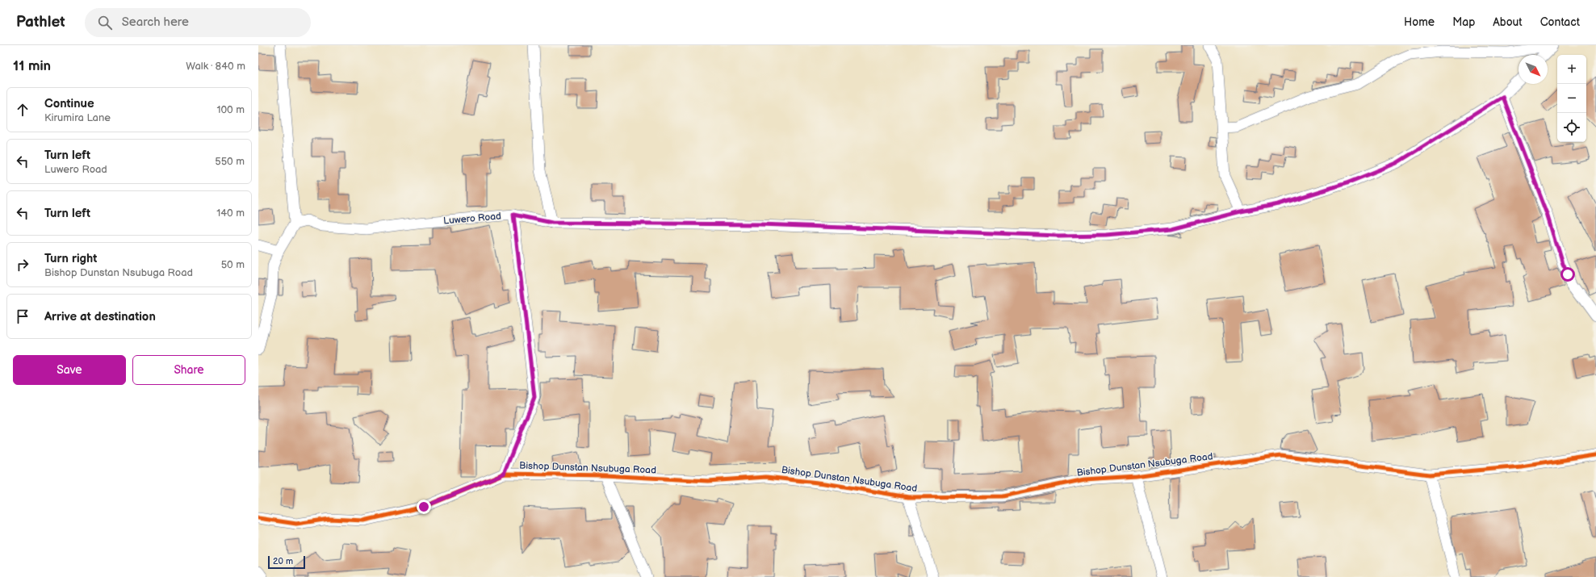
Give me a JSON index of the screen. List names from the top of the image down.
{
  "streets": {
    "street": ["Luwero Road", "Bishop Dunstan Nsubuga Road"]
  },
  "scale_bar": "20 m",
  "north": "bottom right",
  "page": {
    "header": "Pathlet",
    "search": "Search here",
    "nav": [
      "Home",
      "Map",
      "About",
      "Contact"
    ],
    "heading": ["11 min", "Walk · 840 m"],
    "map_buttons": ["+", "−"],
    "list": [
      ["Continue", "Kirumira Lane", "100 m"],
      ["Turn left", "Luwero Road", "550 m"],
      ["Turn left", "140 m"],
      ["Turn right", "Bishop Dunstan Nsubuga Road", "50 m"],
      "Arrive at destination"
    ],
    "buttons": ["Save", "Share"],
    "scale": "20 m"
  }
}
